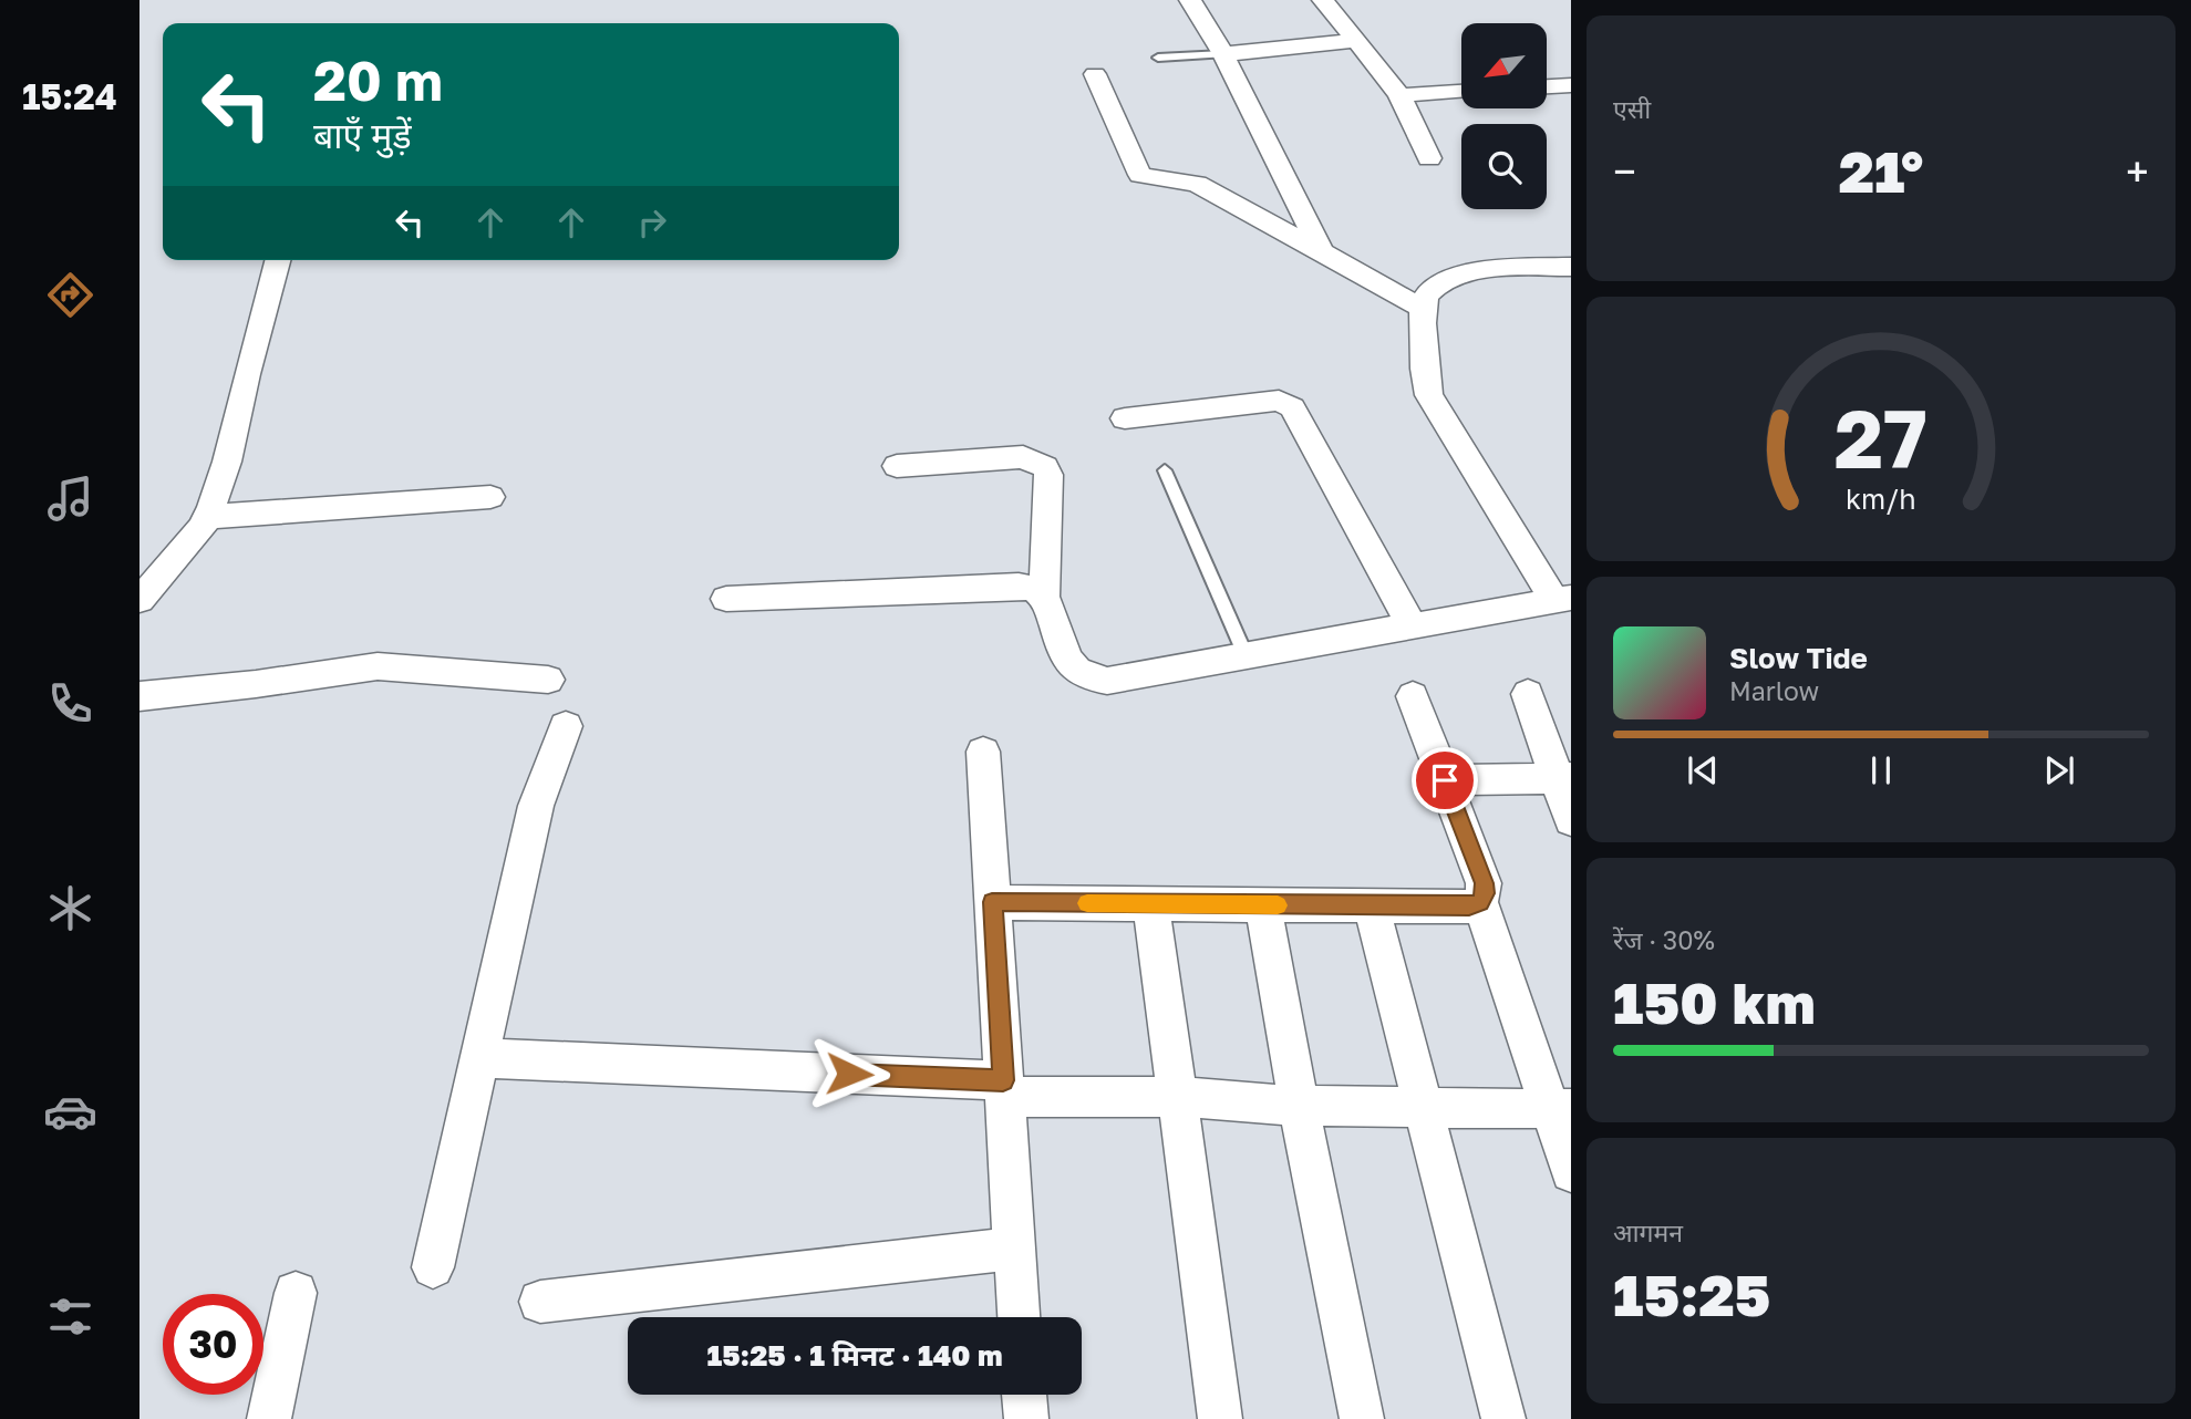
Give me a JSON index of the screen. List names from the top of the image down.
{
  "north": "bottom left",
  "page": {
    "tabs": "15:24",
    "tile": [
      "एसी",
      ["रेंज · 30%", "150 km"],
      ["आगमन", "15:25"]
    ],
    "turn": ["20 m", "बाएँ मुड़ें"],
    "heat": ["−", "21°", "+"],
    "song": ["Slow Tide", "Marlow"],
    "limit": "30",
    "trip": "15:25 · 1 मिनट · 140 m",
    "gauge": ["27", "km/h"]
  }
}
